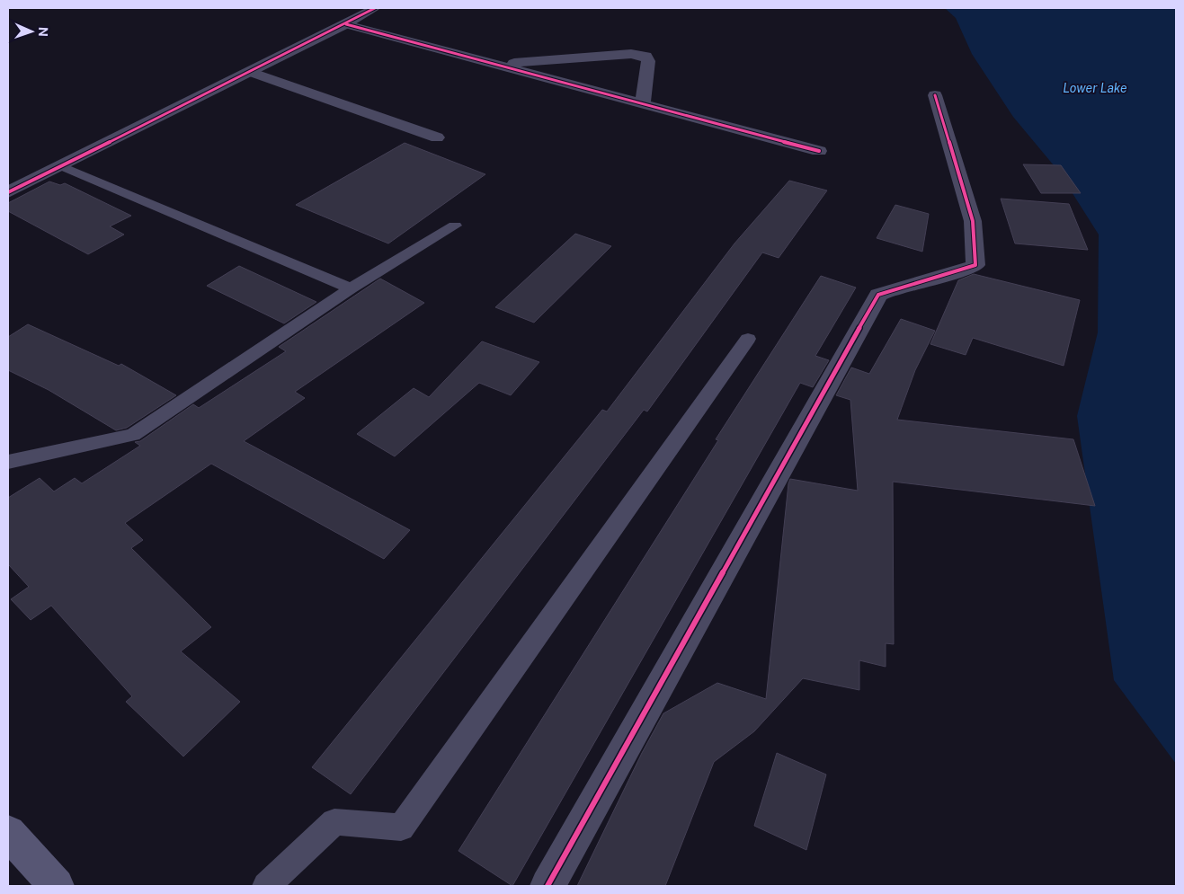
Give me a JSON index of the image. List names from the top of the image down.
{
  "water": ["Lower Lake"],
  "north": "right"
}
